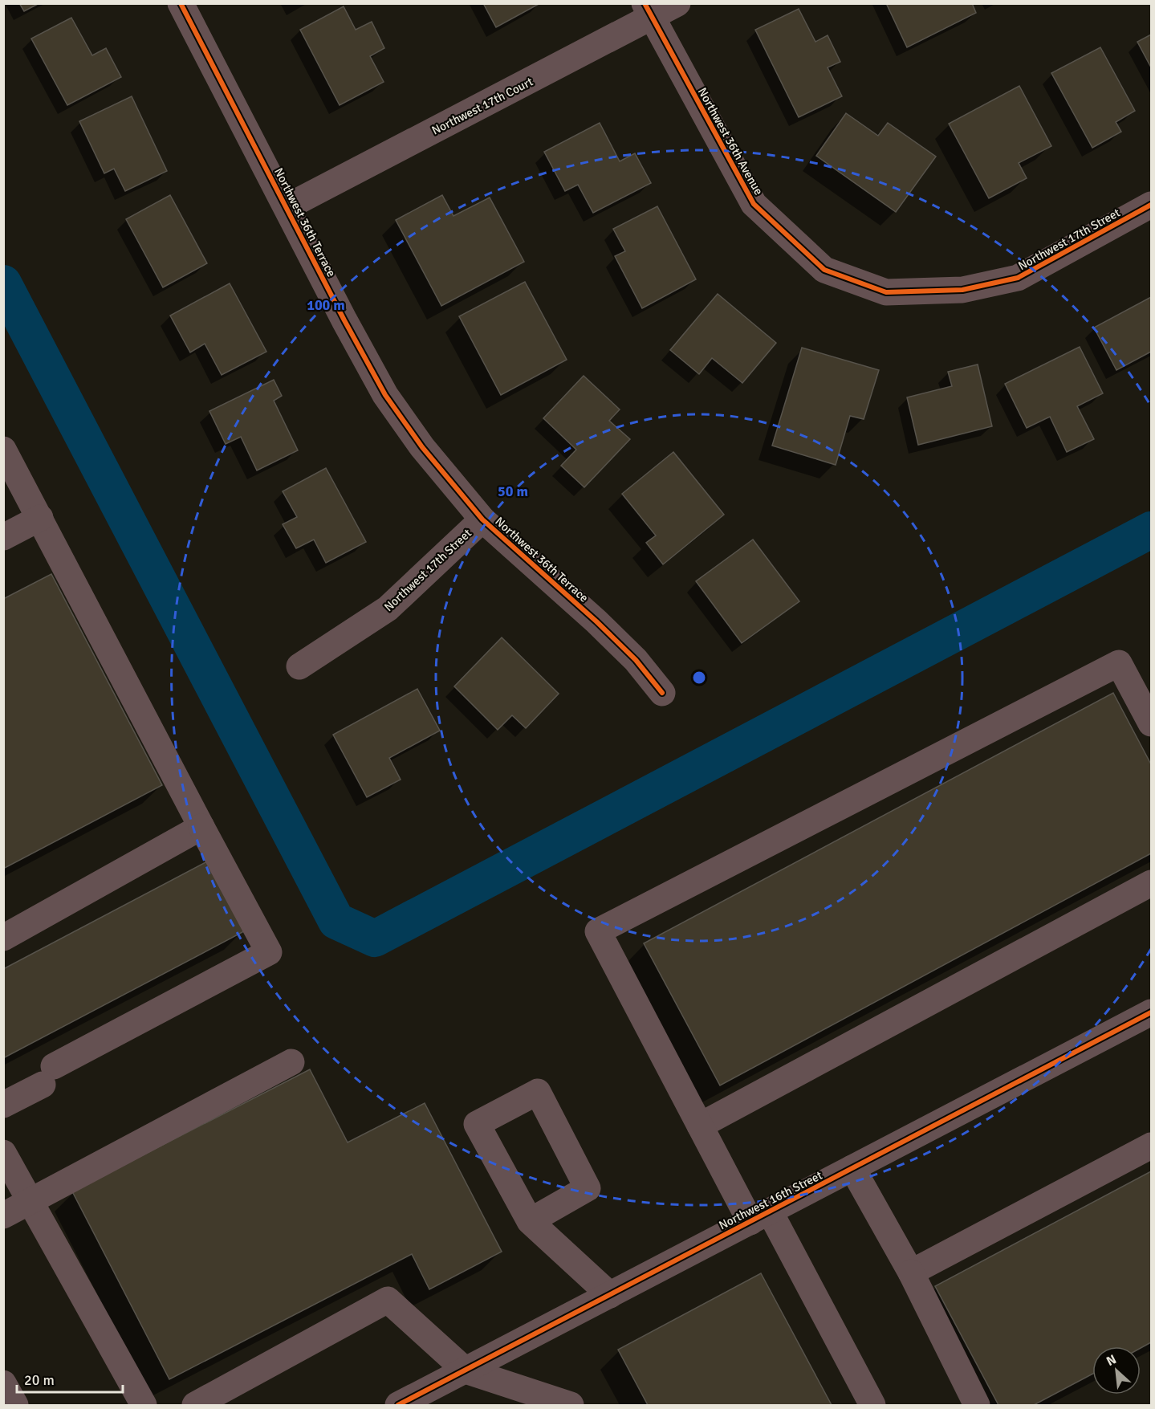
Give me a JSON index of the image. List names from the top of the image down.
{
  "streets": {
    "street": [
      "Northwest 17th Court",
      "Northwest 36th Avenue",
      "Northwest 36th Terrace",
      "Northwest 17th Street",
      "Northwest 16th Street"
    ]
  },
  "crossings": [
    ["Northwest 17th Court", "Northwest 36th Avenue"],
    ["Northwest 17th Court", "Northwest 36th Terrace"],
    ["Northwest 36th Avenue", "Northwest 17th Street"],
    ["Northwest 36th Terrace", "Northwest 17th Street"]
  ],
  "scale_bar": "20 m",
  "north": "top left",
  "rings": ["100 m", "50 m"]
}
